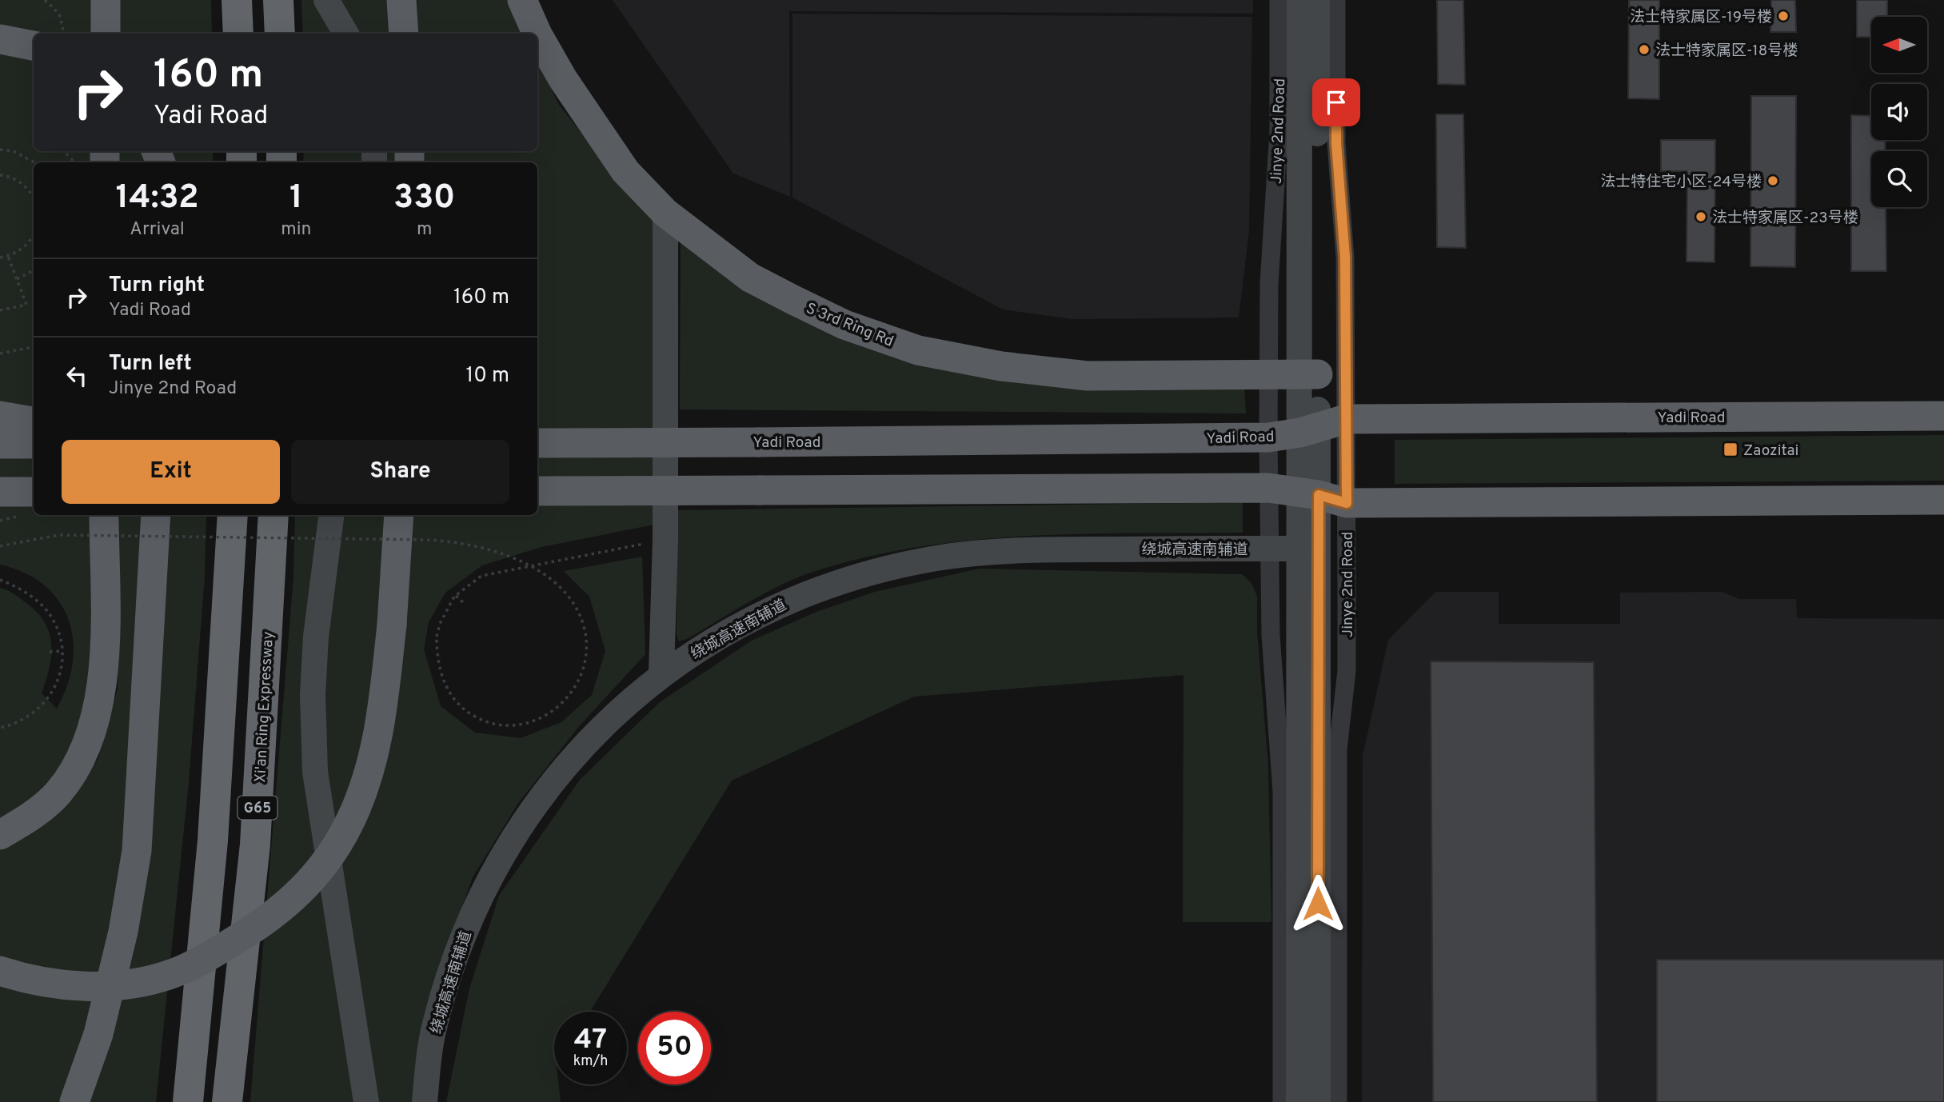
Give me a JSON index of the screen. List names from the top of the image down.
{
  "streets": {
    "highway": [
      "S 3rd Ring Rd",
      "Yadi Road",
      "Xi'an Ring Expressway",
      "G65"
    ],
    "main road": ["Jinye 2nd Road", "绕城高速南辅道"]
  },
  "crossings": [
    ["Jinye 2nd Road", "S 3rd Ring Rd"],
    ["Jinye 2nd Road", "Yadi Road"],
    ["Jinye 2nd Road", "绕城高速南辅道"]
  ],
  "places": {
    "other": [
      "法士特家属区-19号楼",
      "法士特家属区-18号楼",
      "法士特住宅小区-24号楼",
      "法士特家属区-23号楼"
    ],
    "transit": ["Zaozitai"]
  },
  "north": "left",
  "page": {
    "turn": ["160 m", "Yadi Road"],
    "eta": [
      "14:32",
      "Arrival",
      "1",
      "min",
      "330",
      "m"
    ],
    "list": [
      {
        "name": "Turn right",
        "note": "Yadi Road",
        "value": "160 m"
      },
      {
        "name": "Turn left",
        "note": "Jinye 2nd Road",
        "value": "10 m"
      }
    ],
    "buttons": ["Exit", "Share"],
    "speed": "47 km/h",
    "limit": "50"
  }
}
